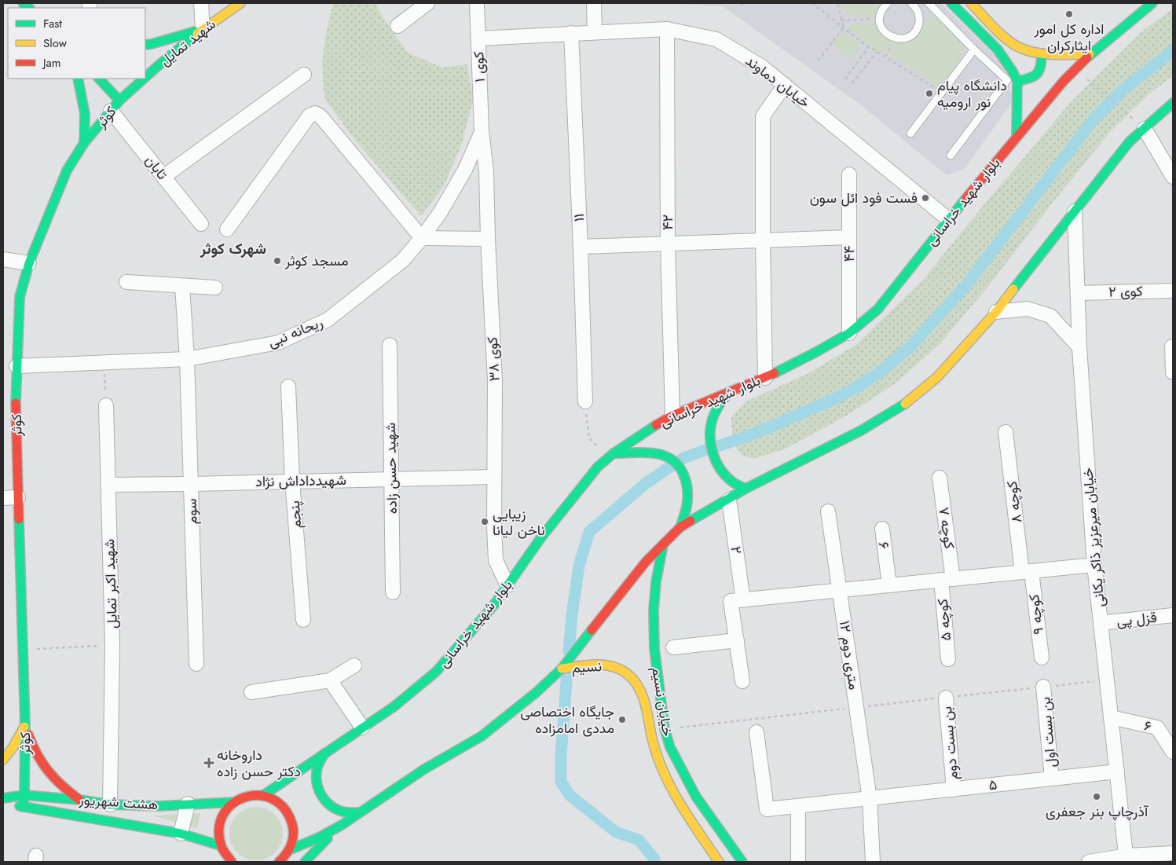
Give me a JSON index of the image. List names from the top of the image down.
{
  "streets": {
    "main road": [
      "شهید تمایل",
      "کوثر",
      "بلوار شهید خراسانی",
      "نسیم",
      "خیابان نسیم",
      "هشت شهریور"
    ],
    "street": [
      "کوی ۱",
      "خیابان دماوند",
      "تابان",
      "۱۱",
      "۴۲",
      "۴۴",
      "کوی ۲",
      "ریحانه نبی",
      "کوی ۳۸",
      "شهید حسن زاده",
      "شهیدداداش نژاد",
      "کوچه ۸",
      "سوم",
      "پنجم",
      "کوچه ۷",
      "خیابان میرعزیز ذاکر یکانی",
      "۶",
      "۲",
      "شهید اکبر تمایل",
      "کوچه ۹",
      "قزل پی",
      "کوچه ۵",
      "۱۲ متری دوم",
      "بن بست اول",
      "بن بست دوم",
      "۵"
    ]
  },
  "crossings": [
    ["شهید تمایل", "کوثر"],
    ["شهید تمایل", "تابان"],
    ["کوی ۱", "خیابان دماوند"],
    ["کوی ۱", "ریحانه نبی"],
    ["کوی ۱", "کوی ۳۸"],
    ["خیابان دماوند", "بلوار شهید خراسانی"],
    ["خیابان دماوند", "۱۱"],
    ["خیابان دماوند", "۴۲"],
    ["کوثر", "تابان"],
    ["کوثر", "ریحانه نبی"],
    ["کوثر", "هشت شهریور"],
    ["بلوار شهید خراسانی", "۴۲"],
    ["بلوار شهید خراسانی", "۴۴"],
    ["بلوار شهید خراسانی", "کوی ۳۸"],
    ["بلوار شهید خراسانی", "هشت شهریور"],
    ["کوی ۲", "خیابان میرعزیز ذاکر یکانی"],
    ["ریحانه نبی", "کوی ۳۸"],
    ["ریحانه نبی", "سوم"],
    ["کوی ۳۸", "شهیدداداش نژاد"],
    ["شهید حسن زاده", "شهیدداداش نژاد"],
    ["شهیدداداش نژاد", "سوم"],
    ["شهیدداداش نژاد", "پنجم"],
    ["شهیدداداش نژاد", "شهید اکبر تمایل"],
    ["کوچه ۸", "کوچه ۹"],
    ["کوچه ۷", "کوچه ۵"],
    ["خیابان میرعزیز ذاکر یکانی", "۶"],
    ["خیابان میرعزیز ذاکر یکانی", "قزل پی"],
    ["خیابان میرعزیز ذاکر یکانی", "۵"],
    ["شهید اکبر تمایل", "هشت شهریور"],
    ["۱۲ متری دوم", "۵"],
    ["نسیم", "خیابان نسیم"],
    ["بن بست اول", "۵"],
    ["بن بست دوم", "۵"]
  ],
  "districts": ["شهرک کوثر"],
  "places": {
    "other": [
      "اداره کل امور ایثارکران",
      "دانشگاه پیام نور ارومیه",
      "فست فود ائل سون",
      "مسجد کوثر",
      "زیبایی ناخن لیانا",
      "جایگاه اختصاصی مددی امامزاده",
      "آذرچاپ بنر جعفری"
    ],
    "health": ["داروخانه دکتر حسن زاده"]
  },
  "legend": ["Fast", "Slow", "Jam"]
}
